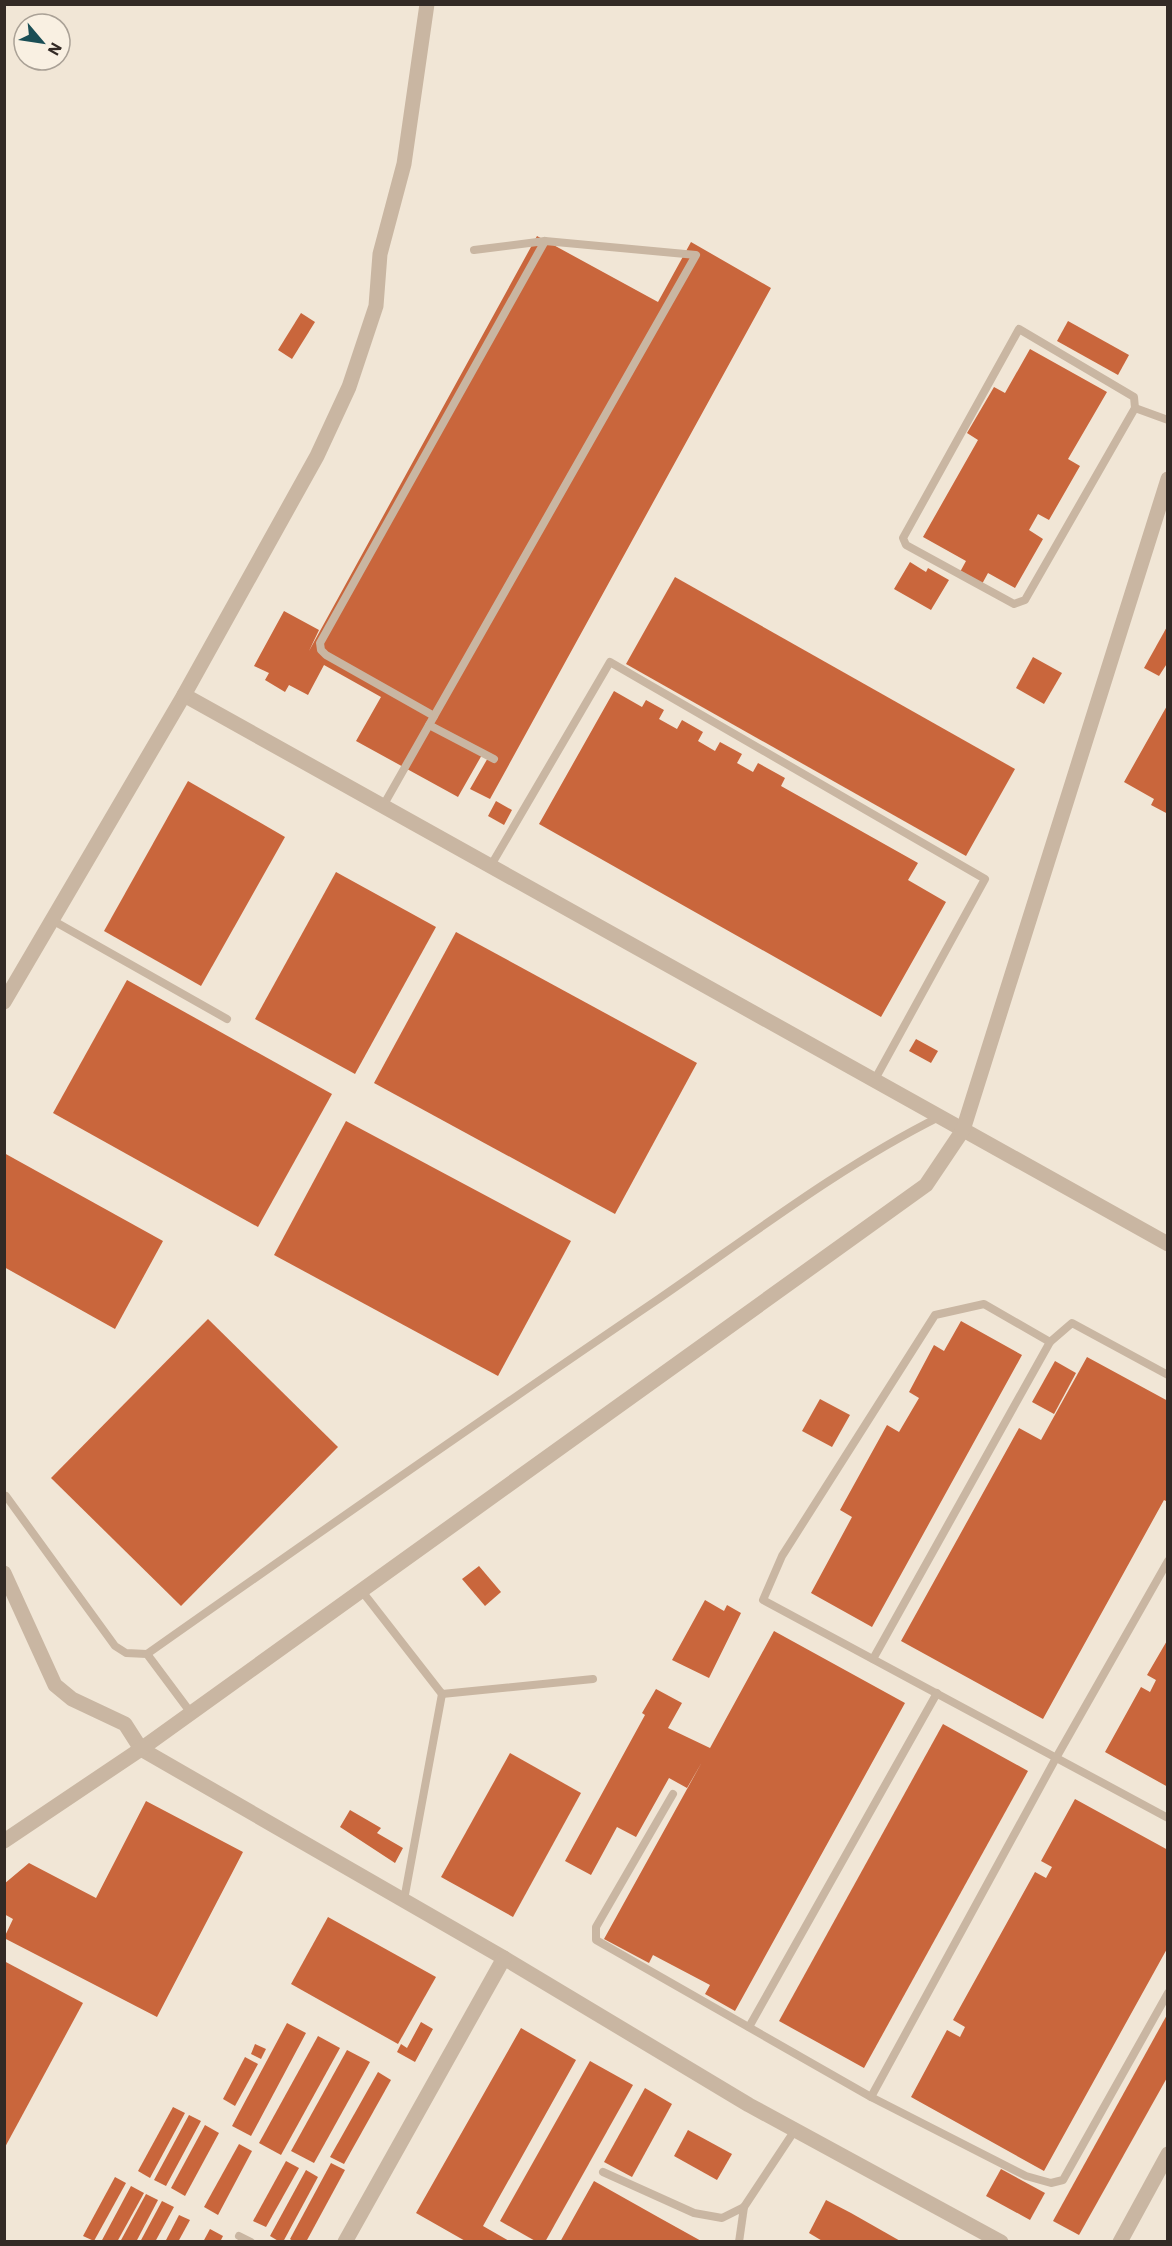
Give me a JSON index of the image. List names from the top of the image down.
{
  "north": "bottom right"
}
